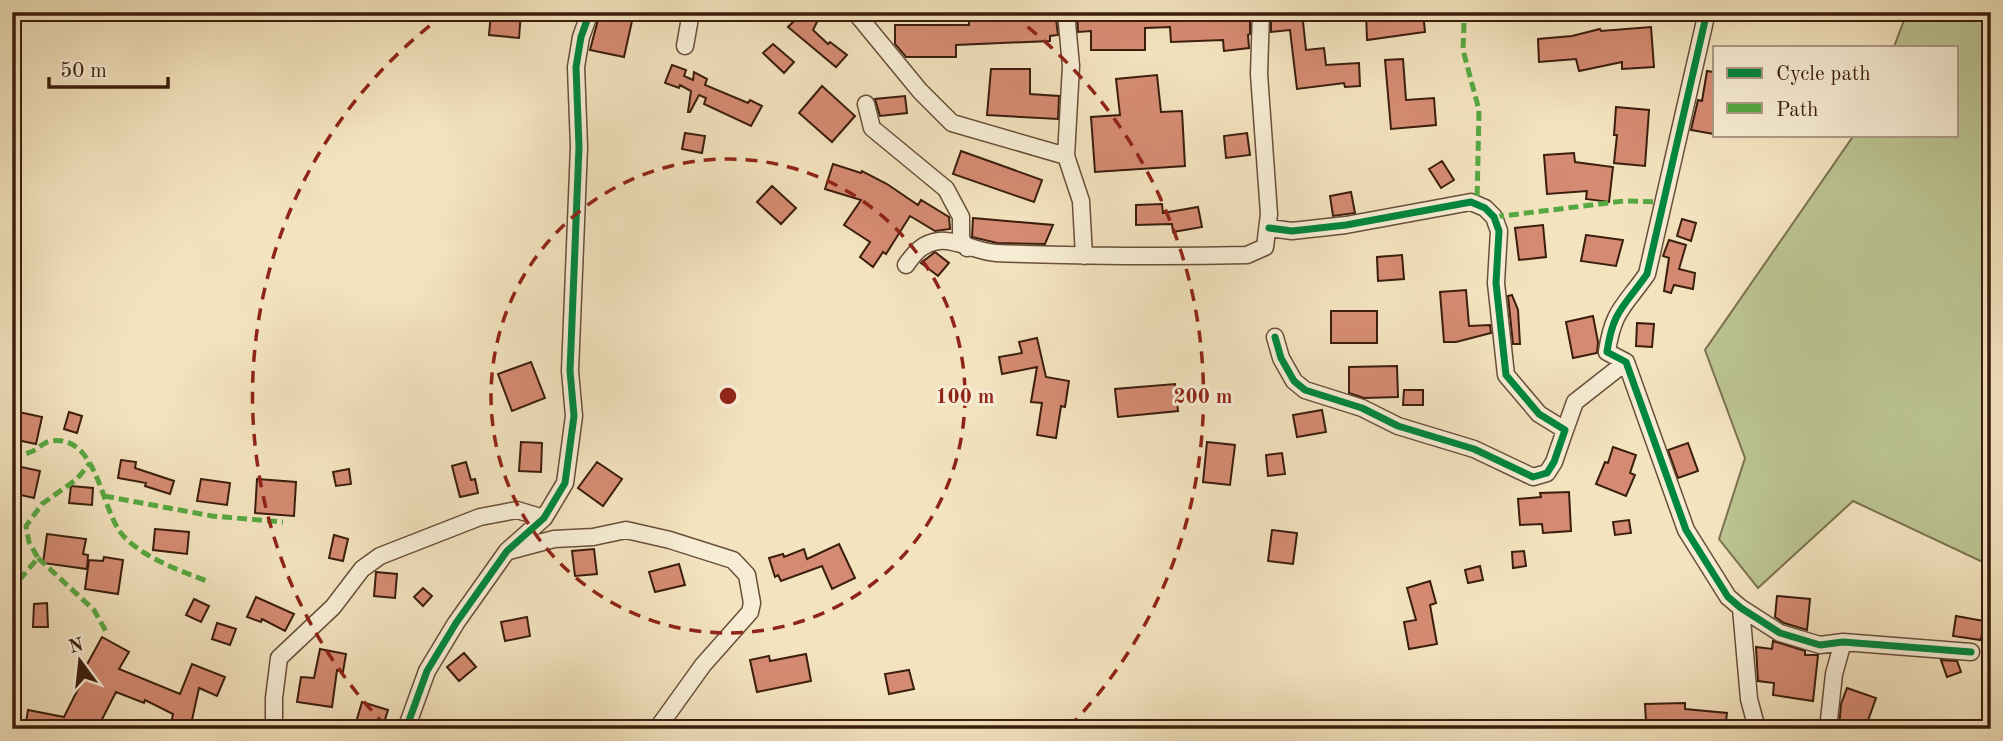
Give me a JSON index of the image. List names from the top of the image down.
{
  "legend": ["Cycle path", "Path"],
  "scale_bar": "50 m",
  "north": "top",
  "rings": ["100 m", "200 m"]
}
